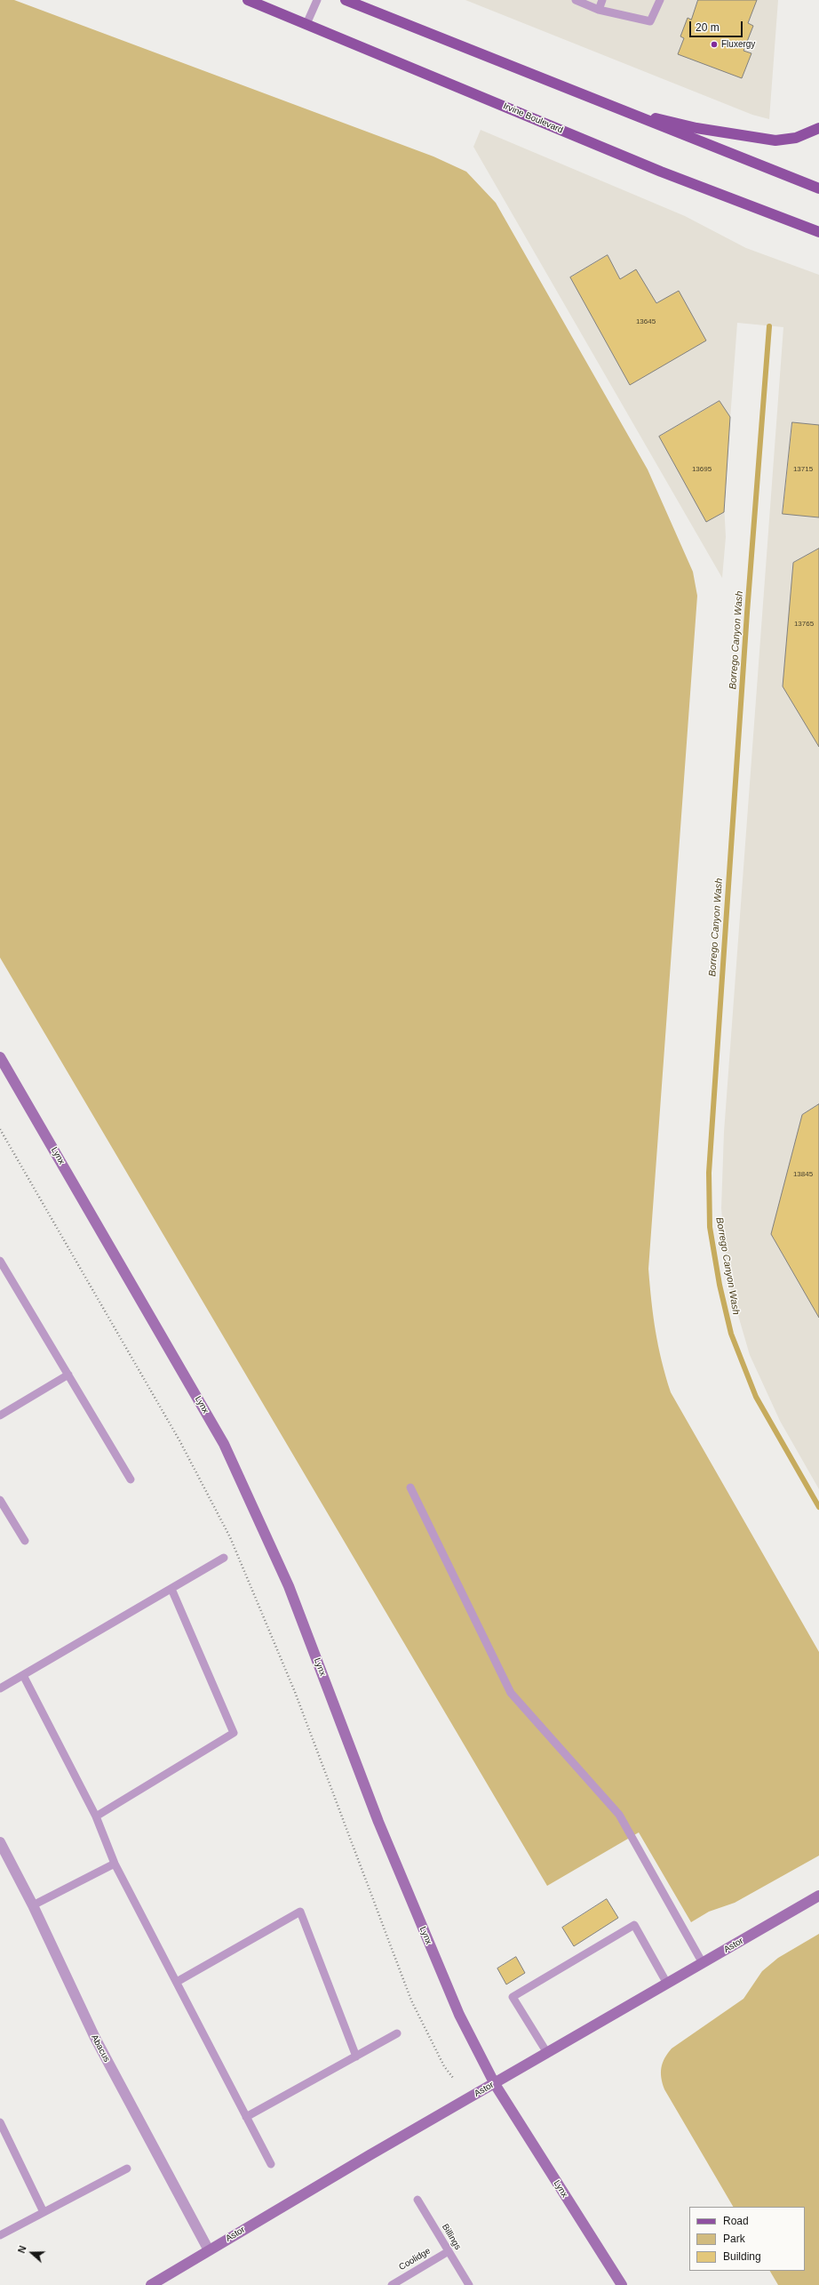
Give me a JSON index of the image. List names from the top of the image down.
{
  "streets": {
    "main road": ["Irvine Boulevard"],
    "street": ["Lynx", "Astor", "Abacus"],
    "lane": ["Billings", "Coolidge"]
  },
  "crossings": [
    ["Lynx", "Astor"],
    ["Astor", "Abacus"],
    ["Billings", "Coolidge"]
  ],
  "water": ["Borrego Canyon Wash"],
  "places": ["Fluxergy"],
  "house_numbers": [
    "13645",
    "13695",
    "13715",
    "13765",
    "13845"
  ],
  "legend": ["Road", "Park", "Building"],
  "scale_bar": "20 m",
  "north": "left"
}
